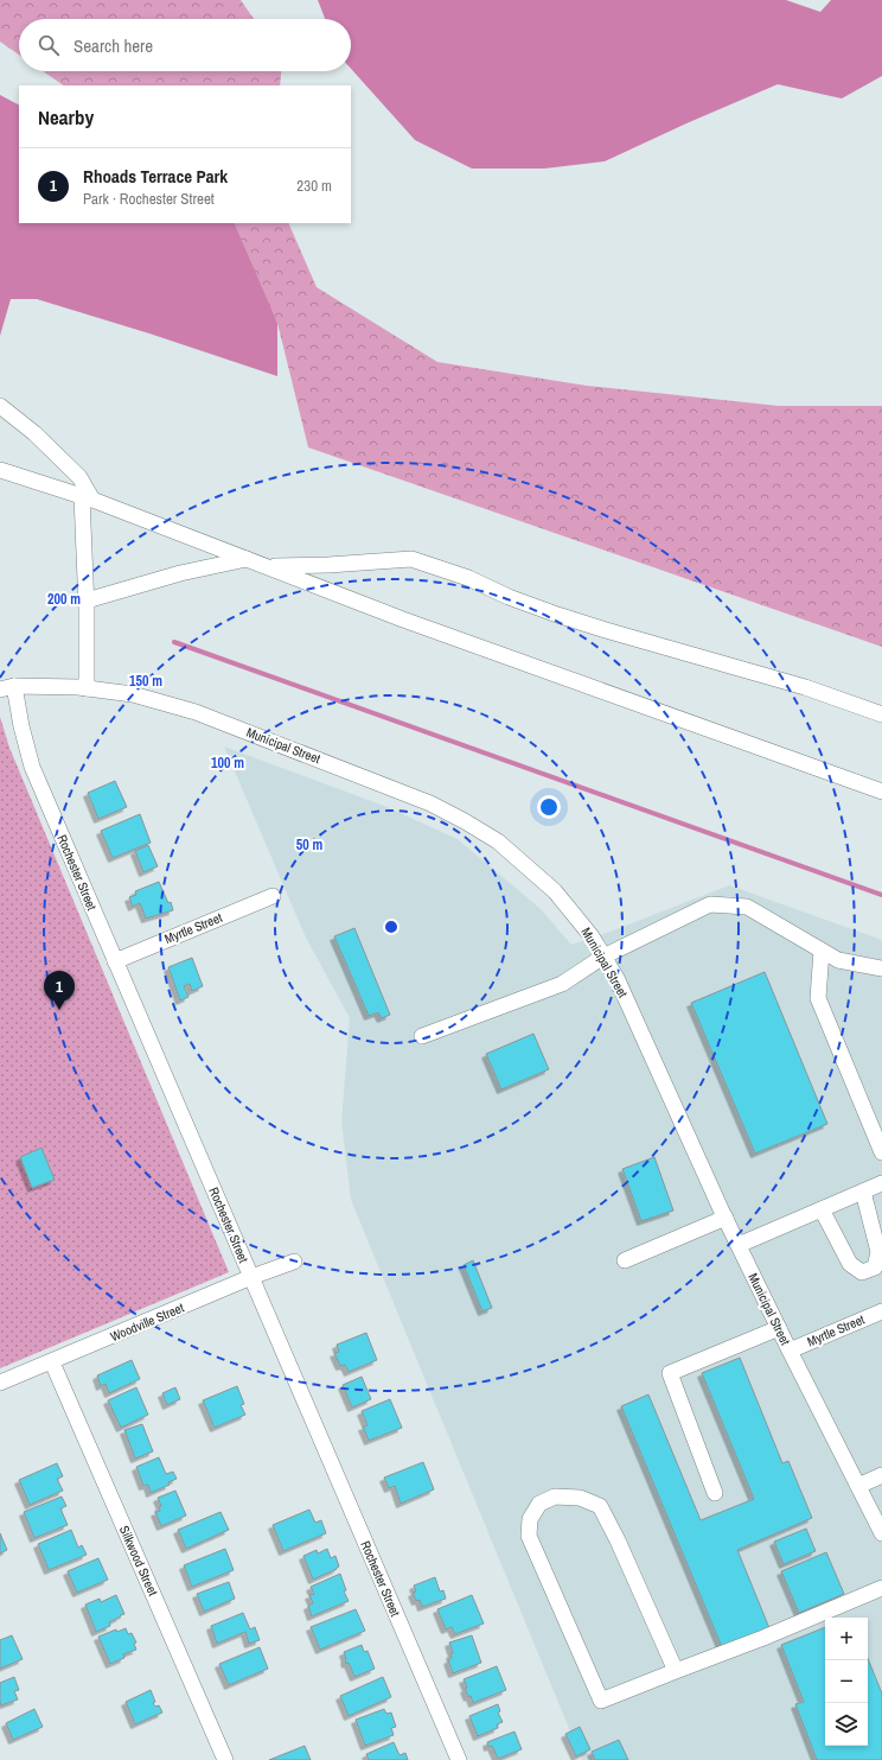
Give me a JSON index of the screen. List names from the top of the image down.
{
  "streets": {
    "street": [
      "Municipal Street",
      "Rochester Street",
      "Myrtle Street",
      "Woodville Street",
      "Silkwood Street"
    ]
  },
  "crossings": [
    ["Municipal Street", "Rochester Street"],
    ["Municipal Street", "Myrtle Street"],
    ["Rochester Street", "Myrtle Street"],
    ["Rochester Street", "Woodville Street"],
    ["Woodville Street", "Silkwood Street"]
  ],
  "page": {
    "search": "Search here",
    "heading": "Nearby",
    "list": [
      {
        "mark": "1",
        "name": "Rhoads Terrace Park",
        "note": "Park · Rochester Street",
        "value": "230 m"
      }
    ],
    "pins": "1",
    "map_buttons": ["+", "−"]
  },
  "rings": [
    "200 m",
    "150 m",
    "100 m",
    "50 m"
  ]
}
